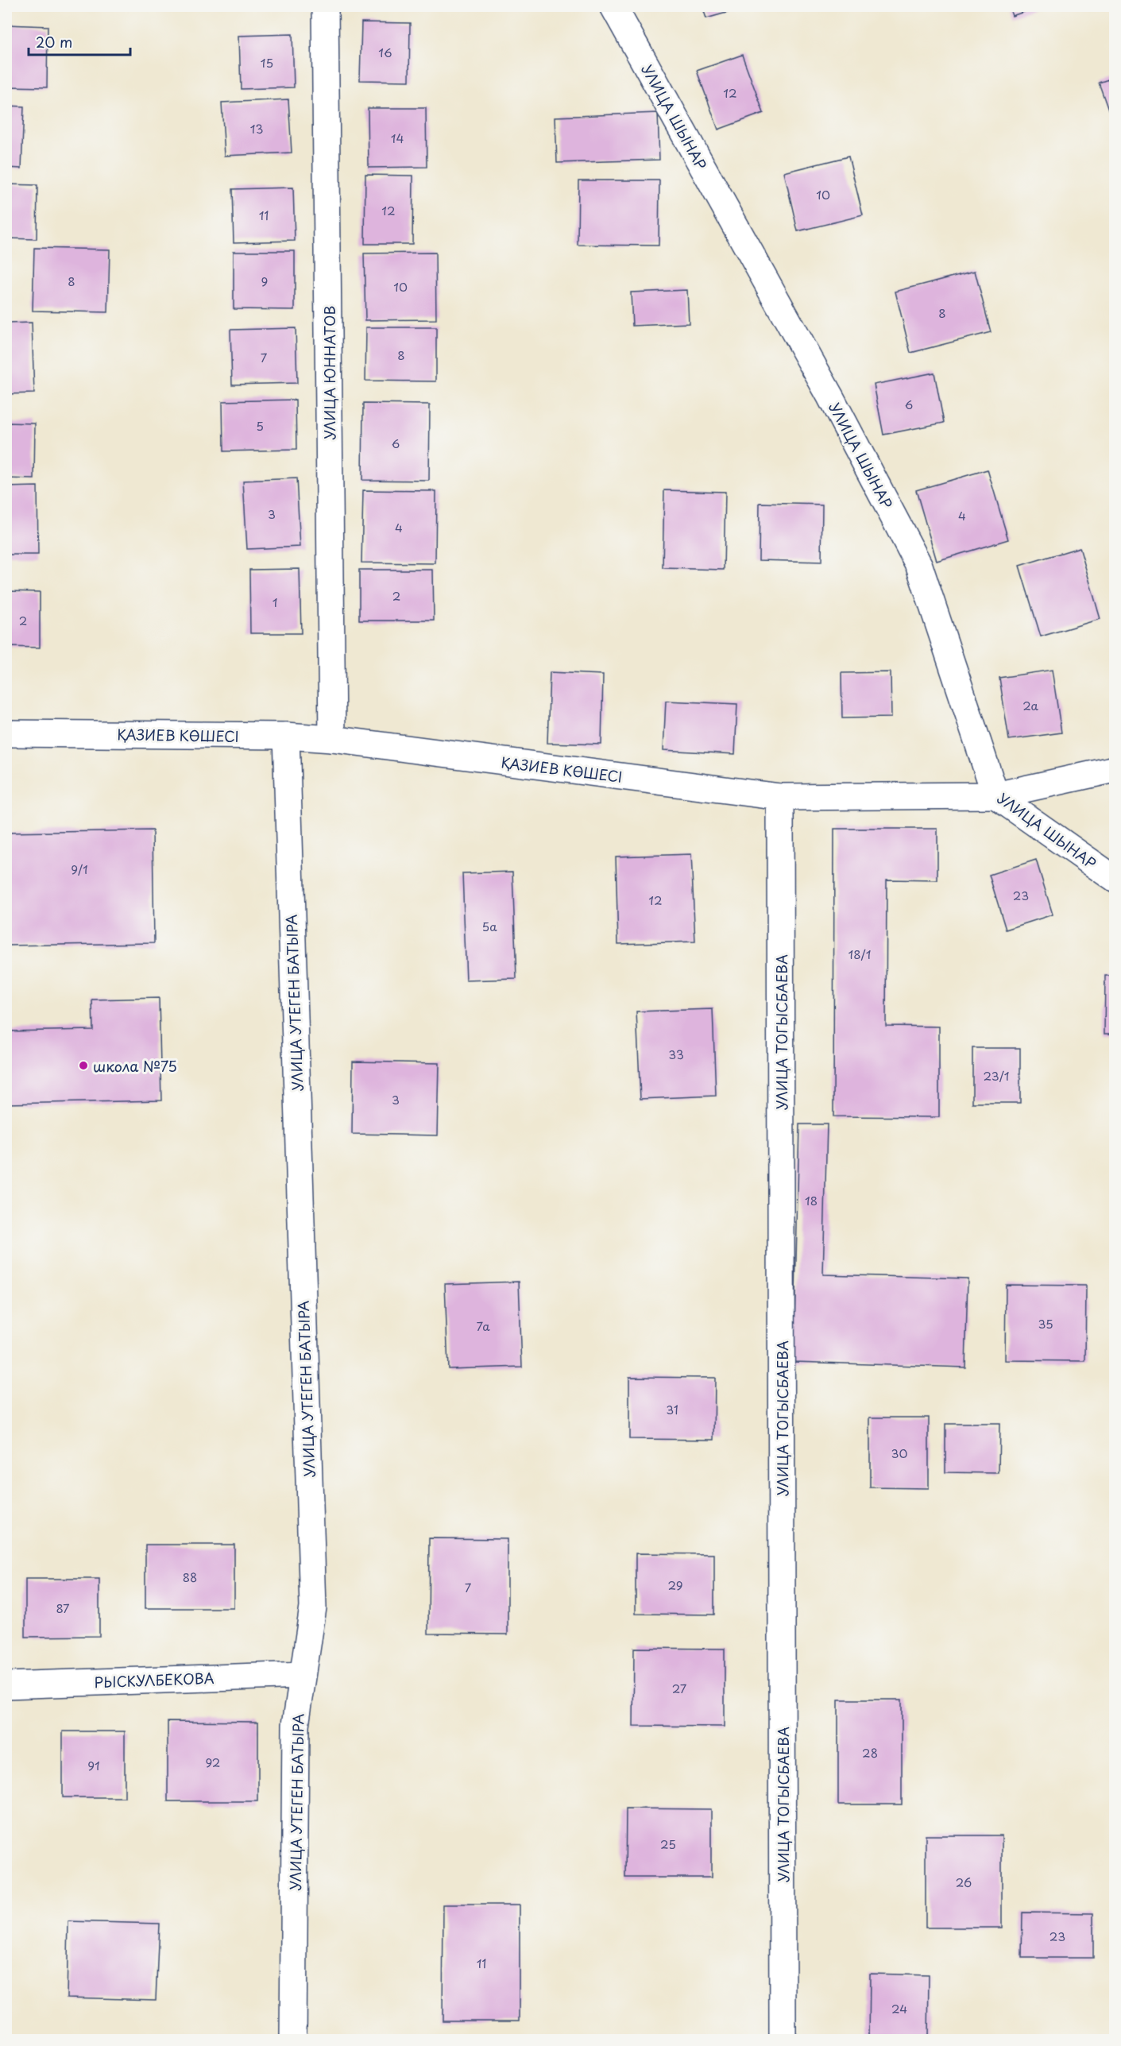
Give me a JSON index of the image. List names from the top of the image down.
{
  "streets": {
    "street": [
      "УЛИЦА ШЫНАР",
      "УЛИЦА ЮННАТОВ",
      "ҚАЗИЕВ КӨШЕСІ",
      "УЛИЦА УТЕГЕН БАТЫРА",
      "УЛИЦА ТОГЫСБАЕВА",
      "РЫСКУЛБЕКОВА"
    ]
  },
  "crossings": [
    ["УЛИЦА ШЫНАР", "ҚАЗИЕВ КӨШЕСІ"],
    ["УЛИЦА ЮННАТОВ", "ҚАЗИЕВ КӨШЕСІ"],
    ["ҚАЗИЕВ КӨШЕСІ", "УЛИЦА УТЕГЕН БАТЫРА"],
    ["ҚАЗИЕВ КӨШЕСІ", "УЛИЦА ТОГЫСБАЕВА"],
    ["УЛИЦА УТЕГЕН БАТЫРА", "РЫСКУЛБЕКОВА"]
  ],
  "places": ["школа №75"],
  "house_numbers": [
    "16",
    "15",
    "12",
    "13",
    "14",
    "10",
    "12",
    "11",
    "8",
    "9",
    "10",
    "8",
    "8",
    "7",
    "6",
    "5",
    "6",
    "3",
    "4",
    "4",
    "2",
    "1",
    "2",
    "2а",
    "9/1",
    "23",
    "12",
    "5а",
    "18/1",
    "33",
    "23/1",
    "3",
    "18",
    "35",
    "7а",
    "31",
    "30",
    "88",
    "29",
    "7",
    "87",
    "27",
    "28",
    "92",
    "91",
    "25",
    "26",
    "23",
    "11",
    "24"
  ],
  "scale_bar": "20 m"
}
